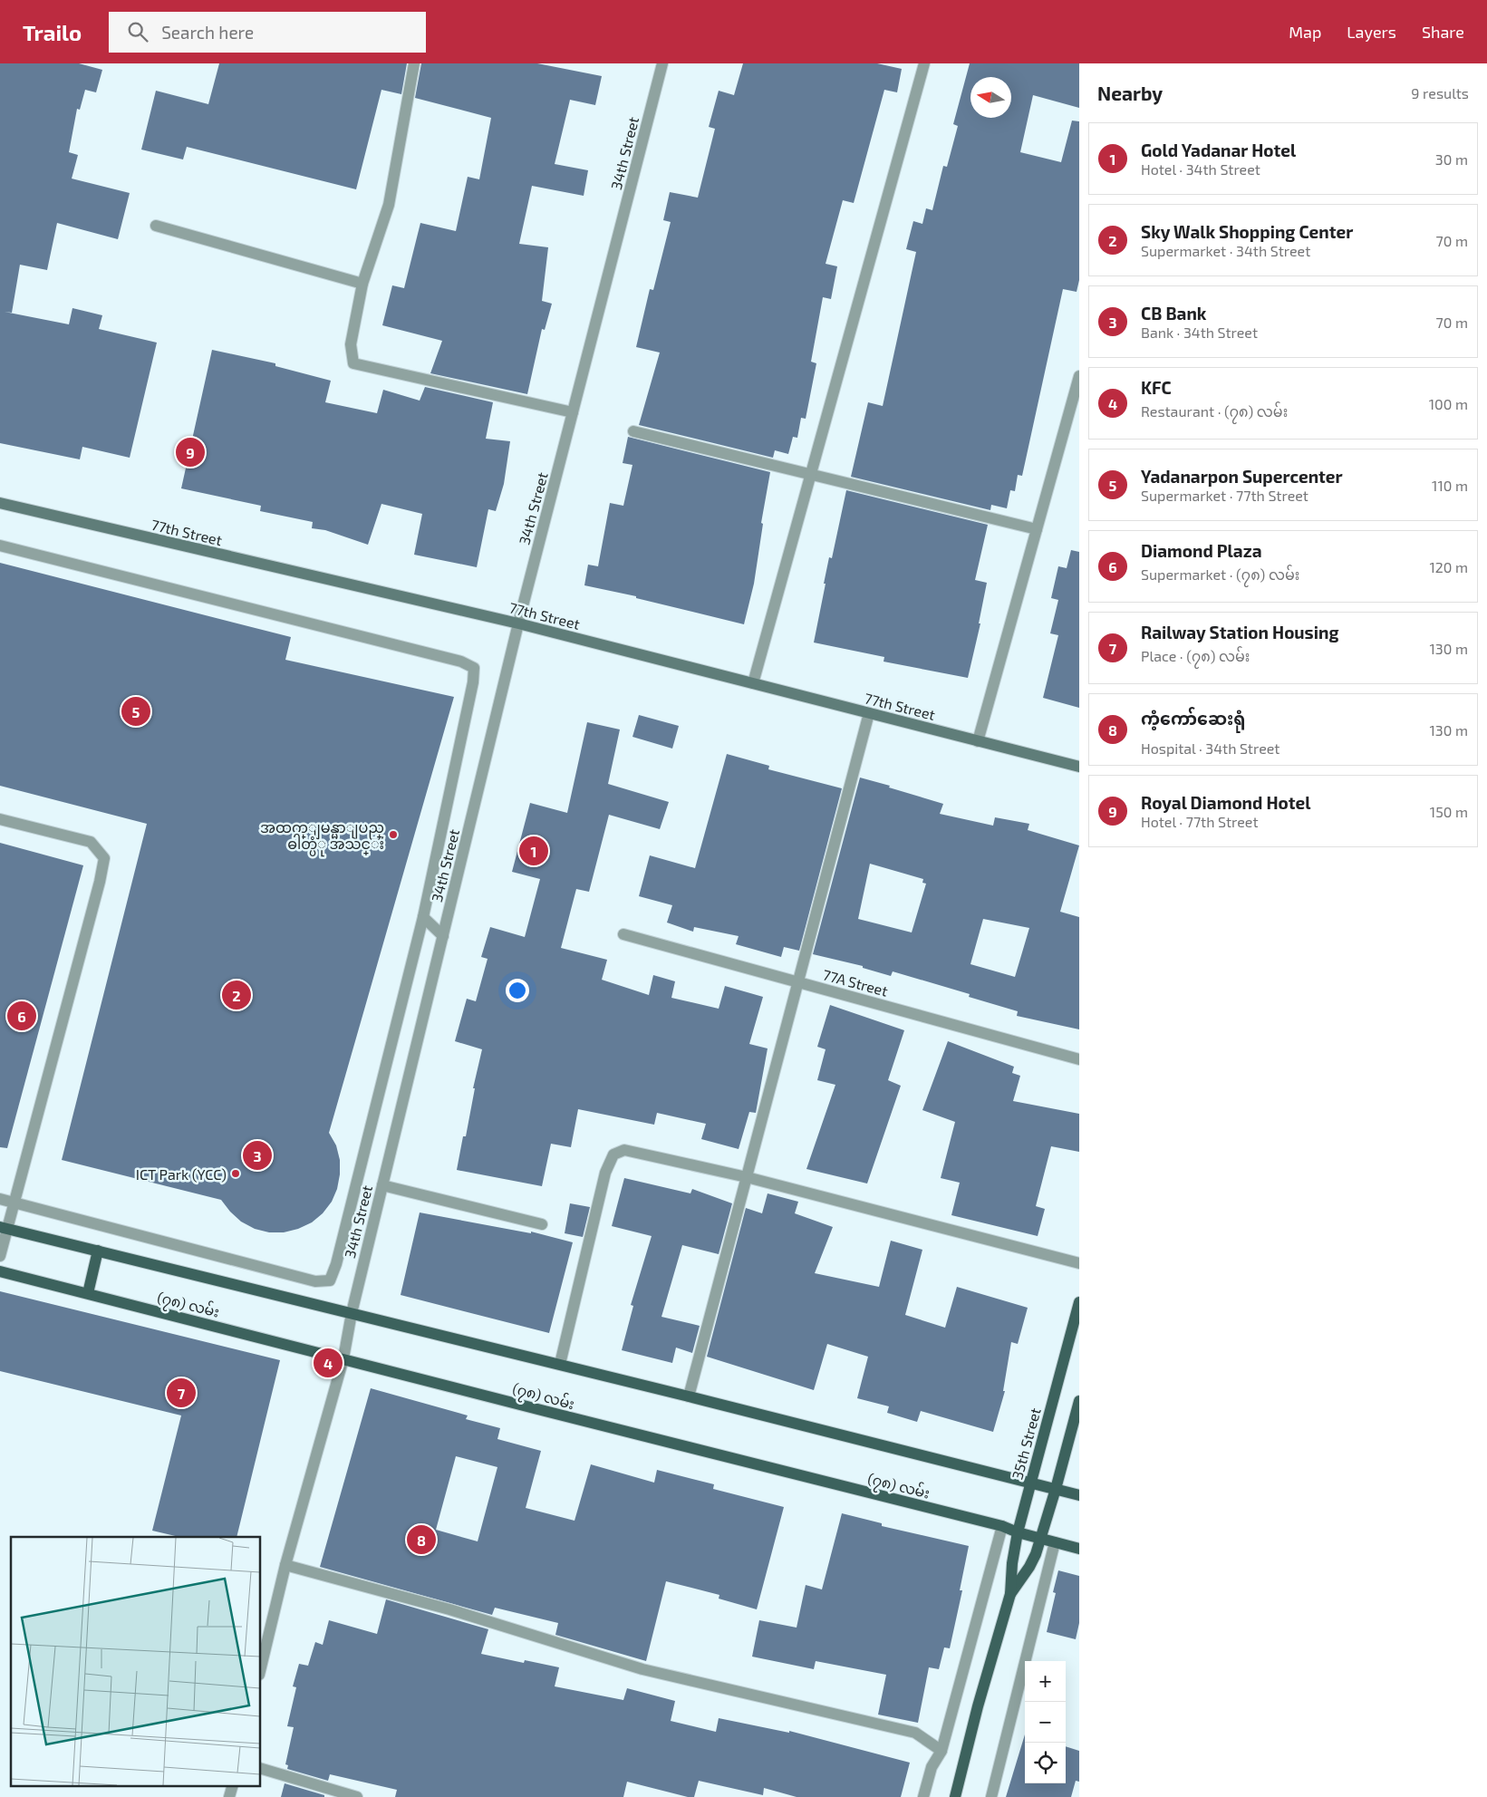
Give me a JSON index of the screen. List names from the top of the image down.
{
  "streets": {
    "main road": ["(၇၈) လမ်း", "35th Street"],
    "street": ["34th Street", "77th Street", "77A Street"]
  },
  "crossings": [
    ["34th Street", "77th Street"],
    ["34th Street", "(၇၈) လမ်း"],
    ["(၇၈) လမ်း", "35th Street"]
  ],
  "places": ["အထက္ျမန္မာျပည္ ဓါတ္ပံု အသင္း", "ICT Park (YCC)"],
  "north": "left",
  "page": {
    "header": "Trailo",
    "search": "Search here",
    "nav": ["Map", "Layers", "Share"],
    "heading": ["Nearby", "9 results"],
    "list": [
      {
        "mark": "1",
        "name": "Gold Yadanar Hotel",
        "note": "Hotel · 34th Street",
        "value": "30 m"
      },
      {
        "mark": "2",
        "name": "Sky Walk Shopping Center",
        "note": "Supermarket · 34th Street",
        "value": "70 m"
      },
      {
        "mark": "3",
        "name": "CB Bank",
        "note": "Bank · 34th Street",
        "value": "70 m"
      },
      {
        "mark": "4",
        "name": "KFC",
        "note": "Restaurant · (၇၈) လမ်း",
        "value": "100 m"
      },
      {
        "mark": "5",
        "name": "Yadanarpon Supercenter",
        "note": "Supermarket · 77th Street",
        "value": "110 m"
      },
      {
        "mark": "6",
        "name": "Diamond Plaza",
        "note": "Supermarket · (၇၈) လမ်း",
        "value": "120 m"
      },
      {
        "mark": "7",
        "name": "Railway Station Housing",
        "note": "Place · (၇၈) လမ်း",
        "value": "130 m"
      },
      {
        "mark": "8",
        "name": "ကံ့ကော်ဆေးရုံ",
        "note": "Hospital · 34th Street",
        "value": "130 m"
      },
      {
        "mark": "9",
        "name": "Royal Diamond Hotel",
        "note": "Hotel · 77th Street",
        "value": "150 m"
      }
    ],
    "pins": [
      "9",
      "5",
      "1",
      "2",
      "6",
      "3",
      "4",
      "7",
      "8"
    ],
    "map_buttons": ["+", "−"]
  }
}
